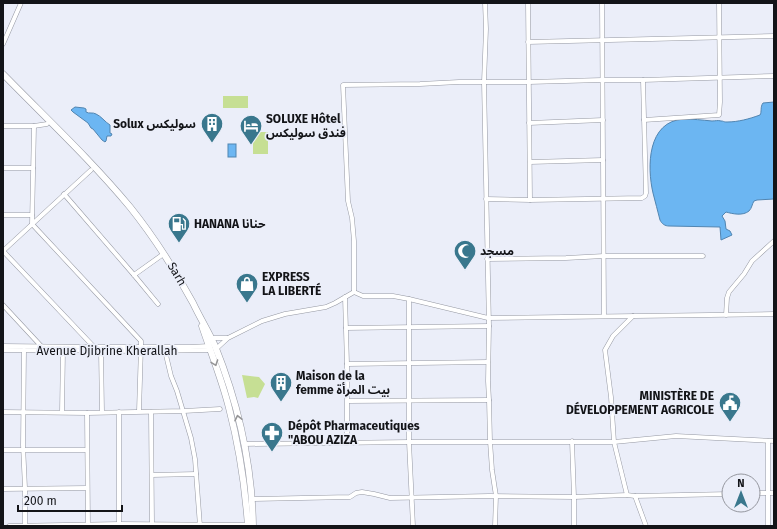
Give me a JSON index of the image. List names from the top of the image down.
{
  "streets": {
    "highway": ["Sarh"],
    "street": ["Avenue Djibrine Kherallah"]
  },
  "crossings": [
    ["Sarh", "Avenue Djibrine Kherallah"]
  ],
  "places": {
    "building": ["Solux سوليكس", "Maison de la femme بيت المرأة"],
    "hotel": ["SOLUXE Hôtel فندق سوليكس"],
    "fuel station": ["HANANA حنانا"],
    "mosque": ["مسجد"],
    "shop": ["EXPRESS LA LIBERTÉ"],
    "public building": ["MINISTÈRE DE DÉVELOPPEMENT AGRICOLE"],
    "pharmacy": ["Dépôt Pharmaceutiques \"ABOU AZIZA"]
  },
  "scale_bar": "200 m",
  "north": "top"
}
